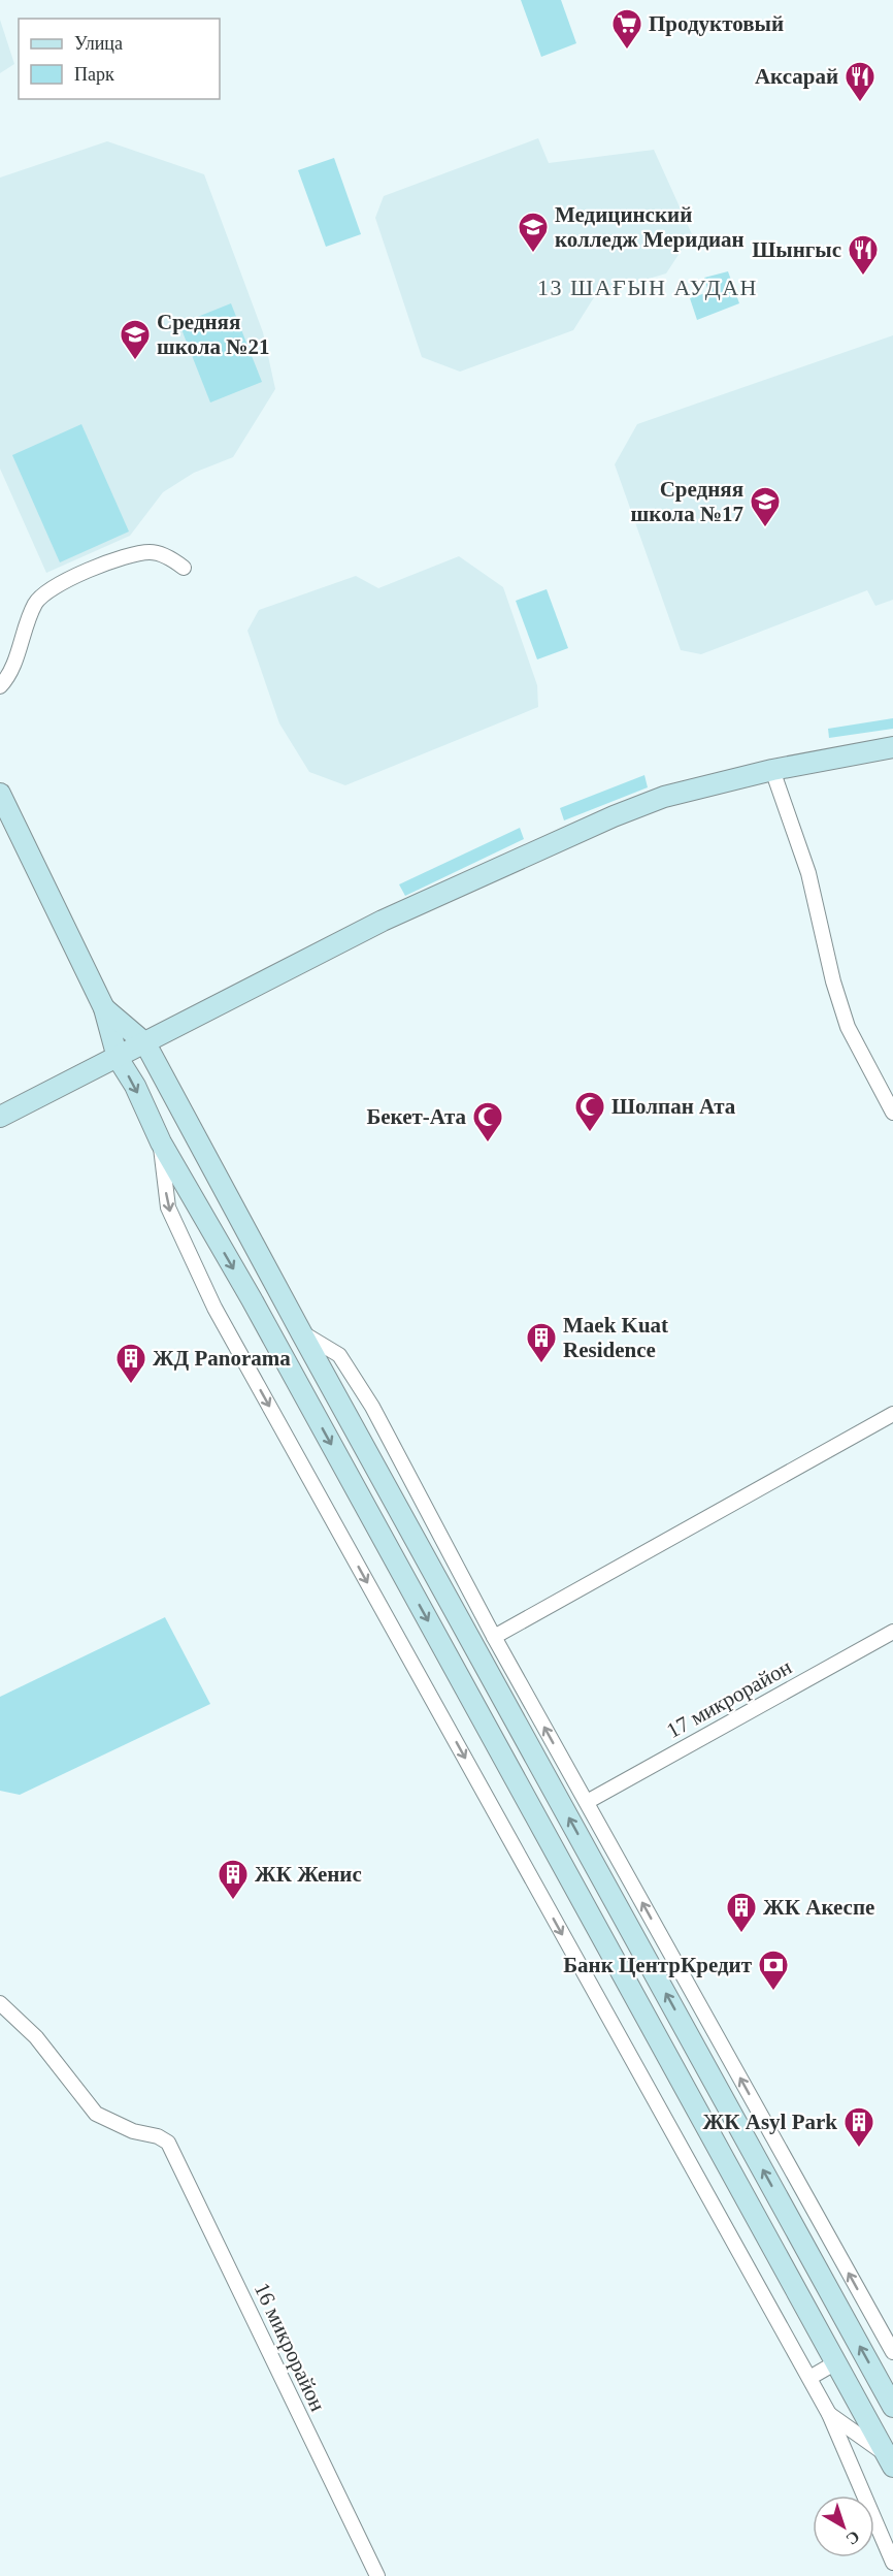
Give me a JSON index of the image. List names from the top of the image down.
{
  "streets": {
    "street": ["17 микрорайон", "16 микрорайон"]
  },
  "districts": ["13 ШАҒЫН АУДАН"],
  "places": {
    "supermarket": ["Продуктовый"],
    "restaurant": ["Аксарай", "Шынгыс"],
    "school or university": ["Медицинский колледж Меридиан", "Средняя школа №21", "Средняя школа №17"],
    "mosque": ["Шолпан Ата", "Бекет-Ата"],
    "building": [
      "Maek Kuat Residence",
      "ЖД Panorama",
      "ЖК Женис",
      "ЖК Акеспе",
      "ЖК Asyl Park"
    ],
    "bank": ["Банк ЦентрКредит"]
  },
  "legend": ["Улица", "Парк"],
  "north": "bottom right"
}
